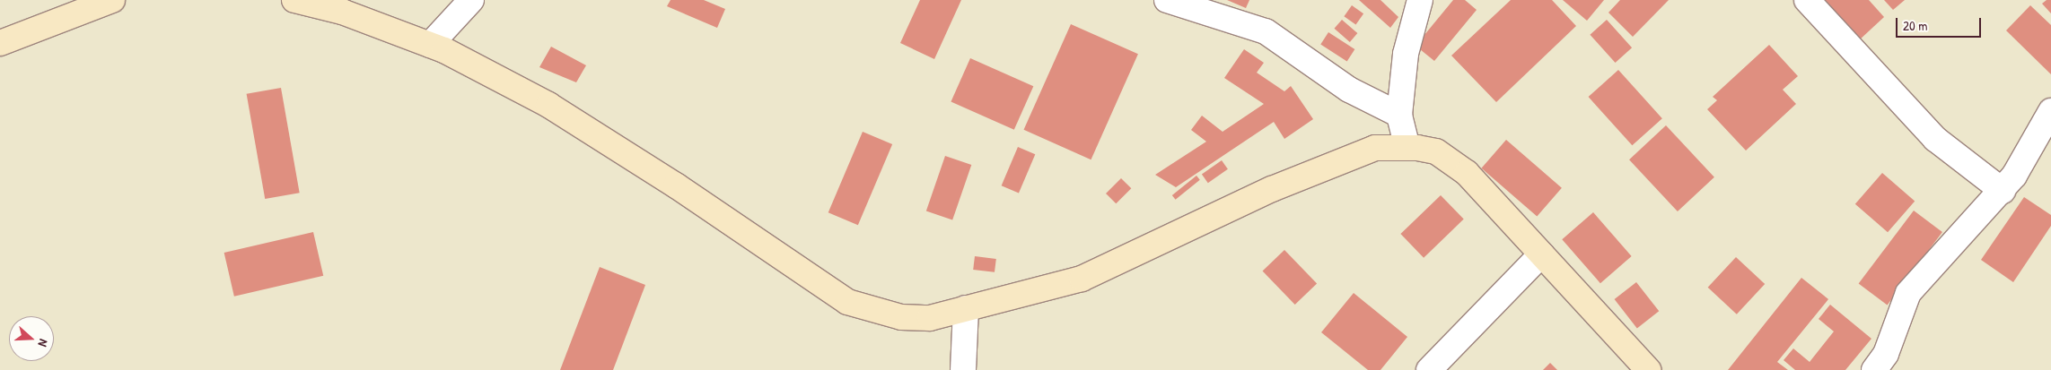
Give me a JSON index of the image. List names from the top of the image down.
{
  "scale_bar": "20 m",
  "north": "right"
}
